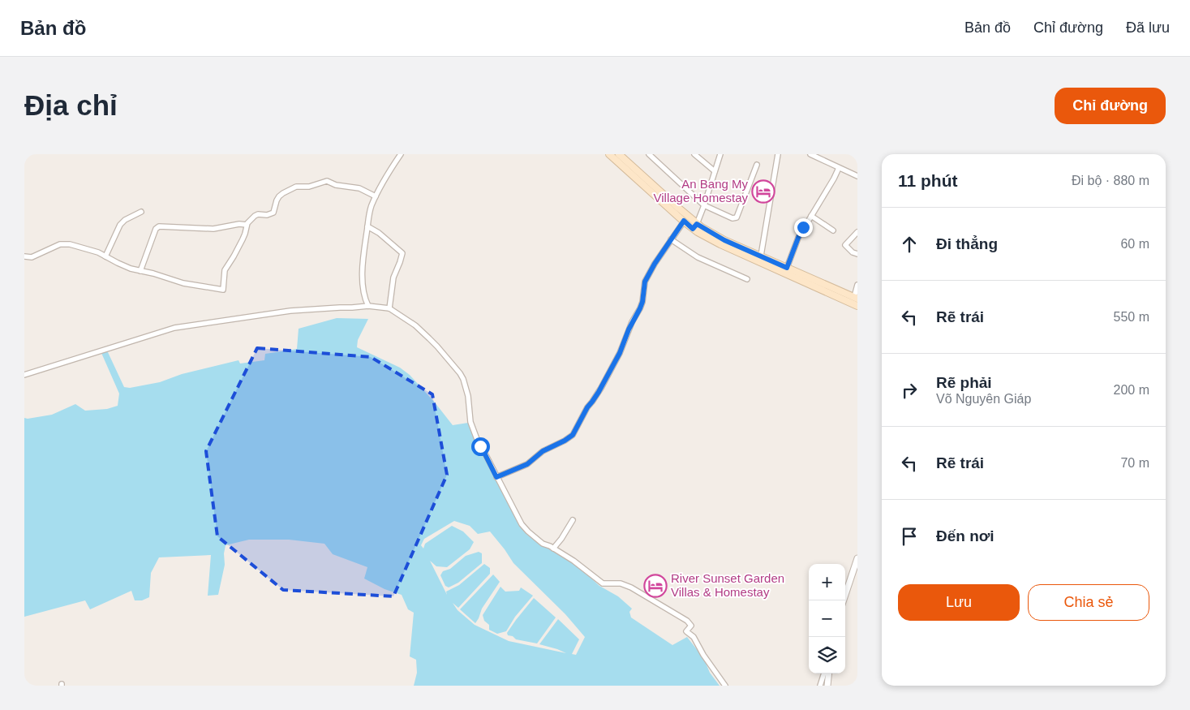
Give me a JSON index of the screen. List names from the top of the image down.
{
  "places": {
    "hotel": ["An Bang My Village Homestay", "River Sunset Garden Villas & Homestay"]
  },
  "page": {
    "header": "Bản đồ",
    "nav": ["Bản đồ", "Chỉ đường", "Đã lưu"],
    "buttons": [
      "Chỉ đường",
      ["Lưu", "Chia sẻ"]
    ],
    "title": "Địa chỉ",
    "heading": ["11 phút", "Đi bộ · 880 m"],
    "list": [
      ["Đi thẳng", "60 m"],
      ["Rẽ trái", "550 m"],
      ["Rẽ phải", "Võ Nguyên Giáp", "200 m"],
      ["Rẽ trái", "70 m"],
      "Đến nơi"
    ],
    "map_buttons": ["+", "−"]
  }
}
